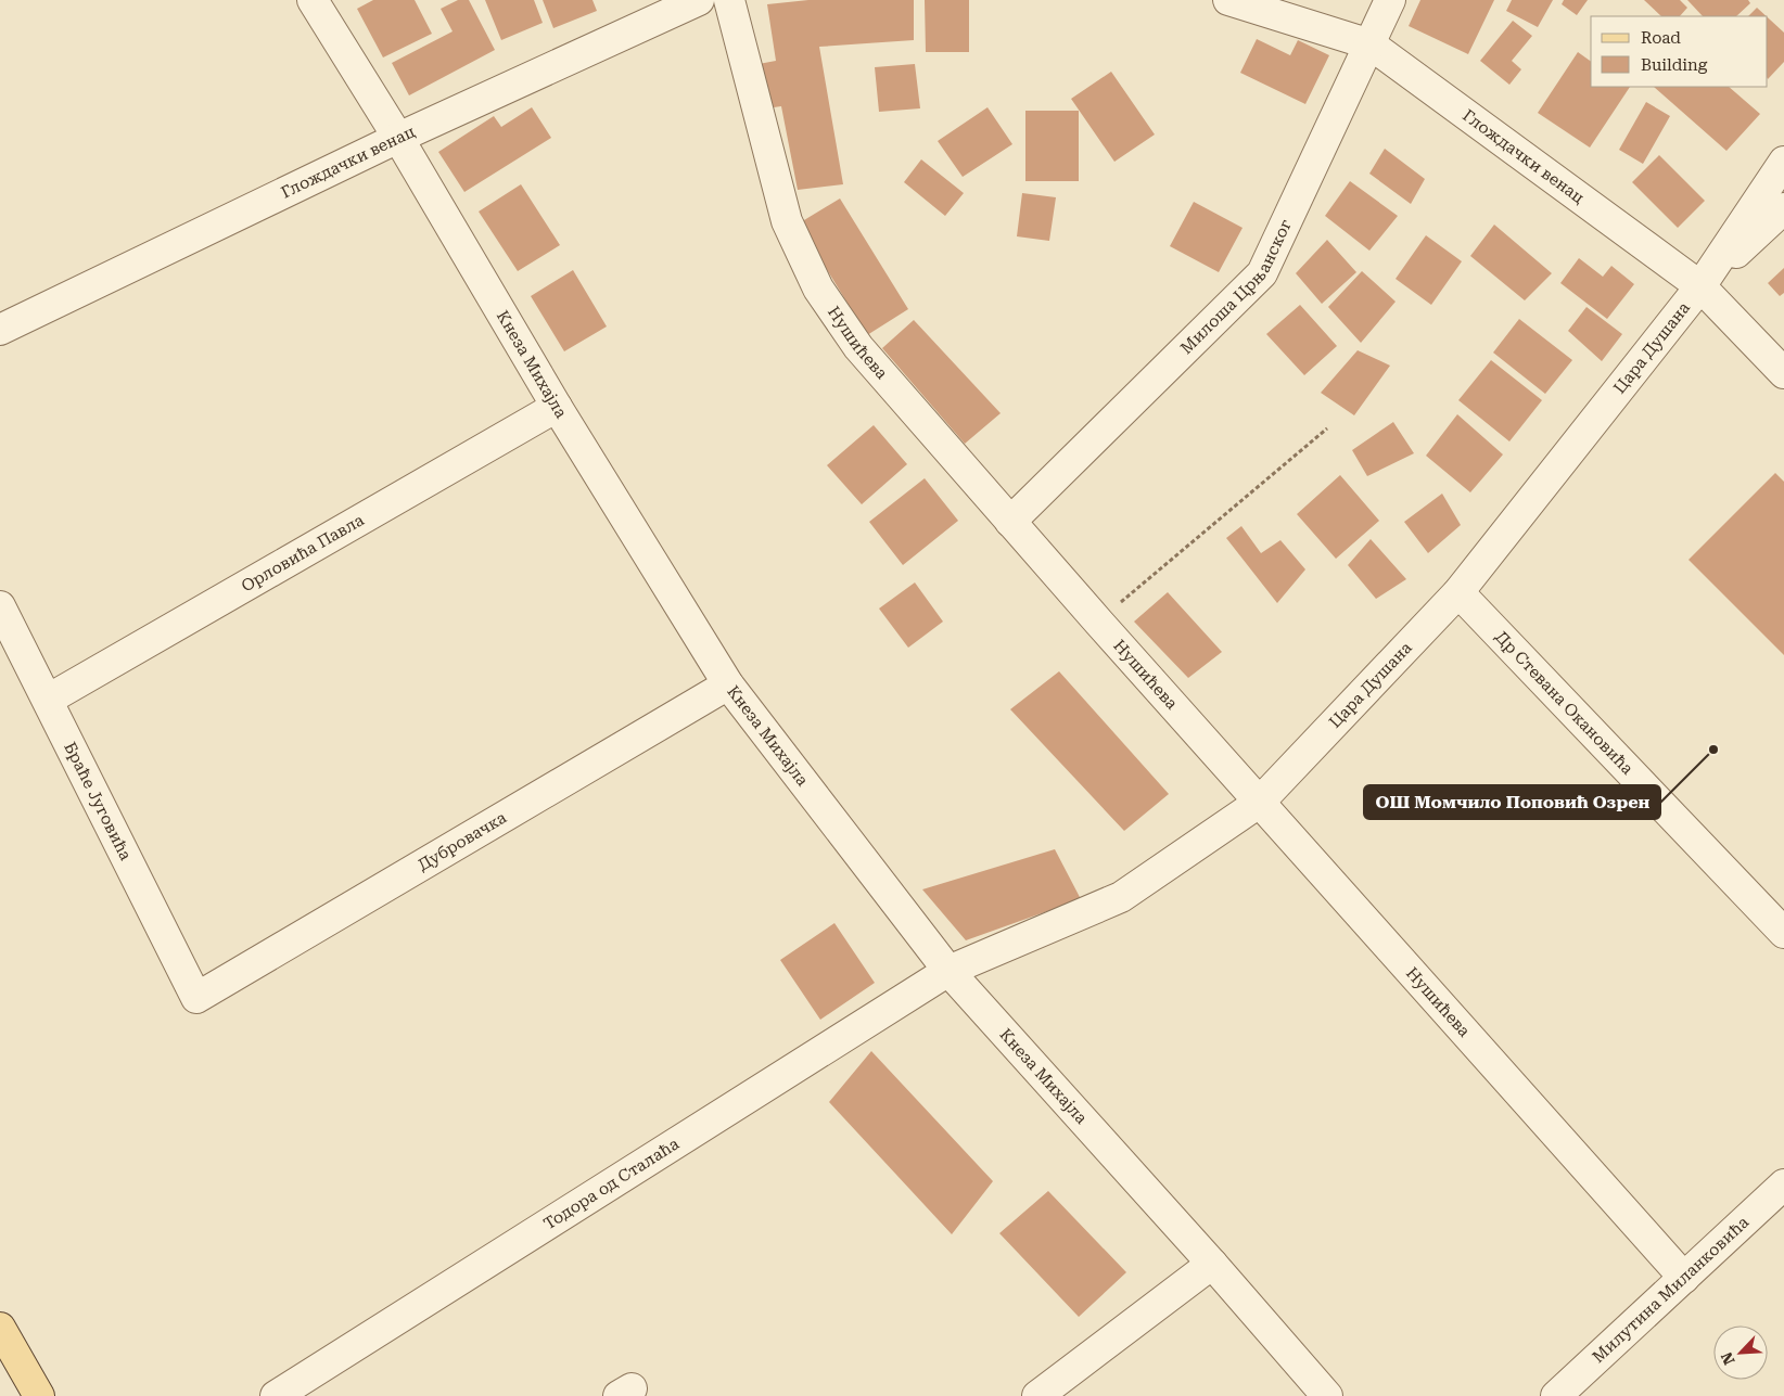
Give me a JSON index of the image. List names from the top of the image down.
{
  "streets": {
    "street": [
      "Глождачки венац",
      "Милоша Црњанског",
      "Нушићева",
      "Цара Душана",
      "Кнеза Михајла",
      "Орловића Павла",
      "Др Стевана Окановића",
      "Браће Југовића",
      "Дубровачка",
      "Тодора од Сталаћа",
      "Милутина Миланковића"
    ]
  },
  "crossings": [
    ["Глождачки венац", "Милоша Црњанског"],
    ["Глождачки венац", "Цара Душана"],
    ["Глождачки венац", "Кнеза Михајла"],
    ["Милоша Црњанског", "Нушићева"],
    ["Нушићева", "Цара Душана"],
    ["Нушићева", "Милутина Миланковића"],
    ["Цара Душана", "Кнеза Михајла"],
    ["Цара Душана", "Др Стевана Окановића"],
    ["Цара Душана", "Тодора од Сталаћа"],
    ["Кнеза Михајла", "Орловића Павла"],
    ["Кнеза Михајла", "Дубровачка"],
    ["Кнеза Михајла", "Тодора од Сталаћа"],
    ["Орловића Павла", "Браће Југовића"],
    ["Браће Југовића", "Дубровачка"]
  ],
  "places": ["ОШ Момчило Поповић Озрен"],
  "legend": ["Road", "Building"],
  "north": "bottom left"
}
